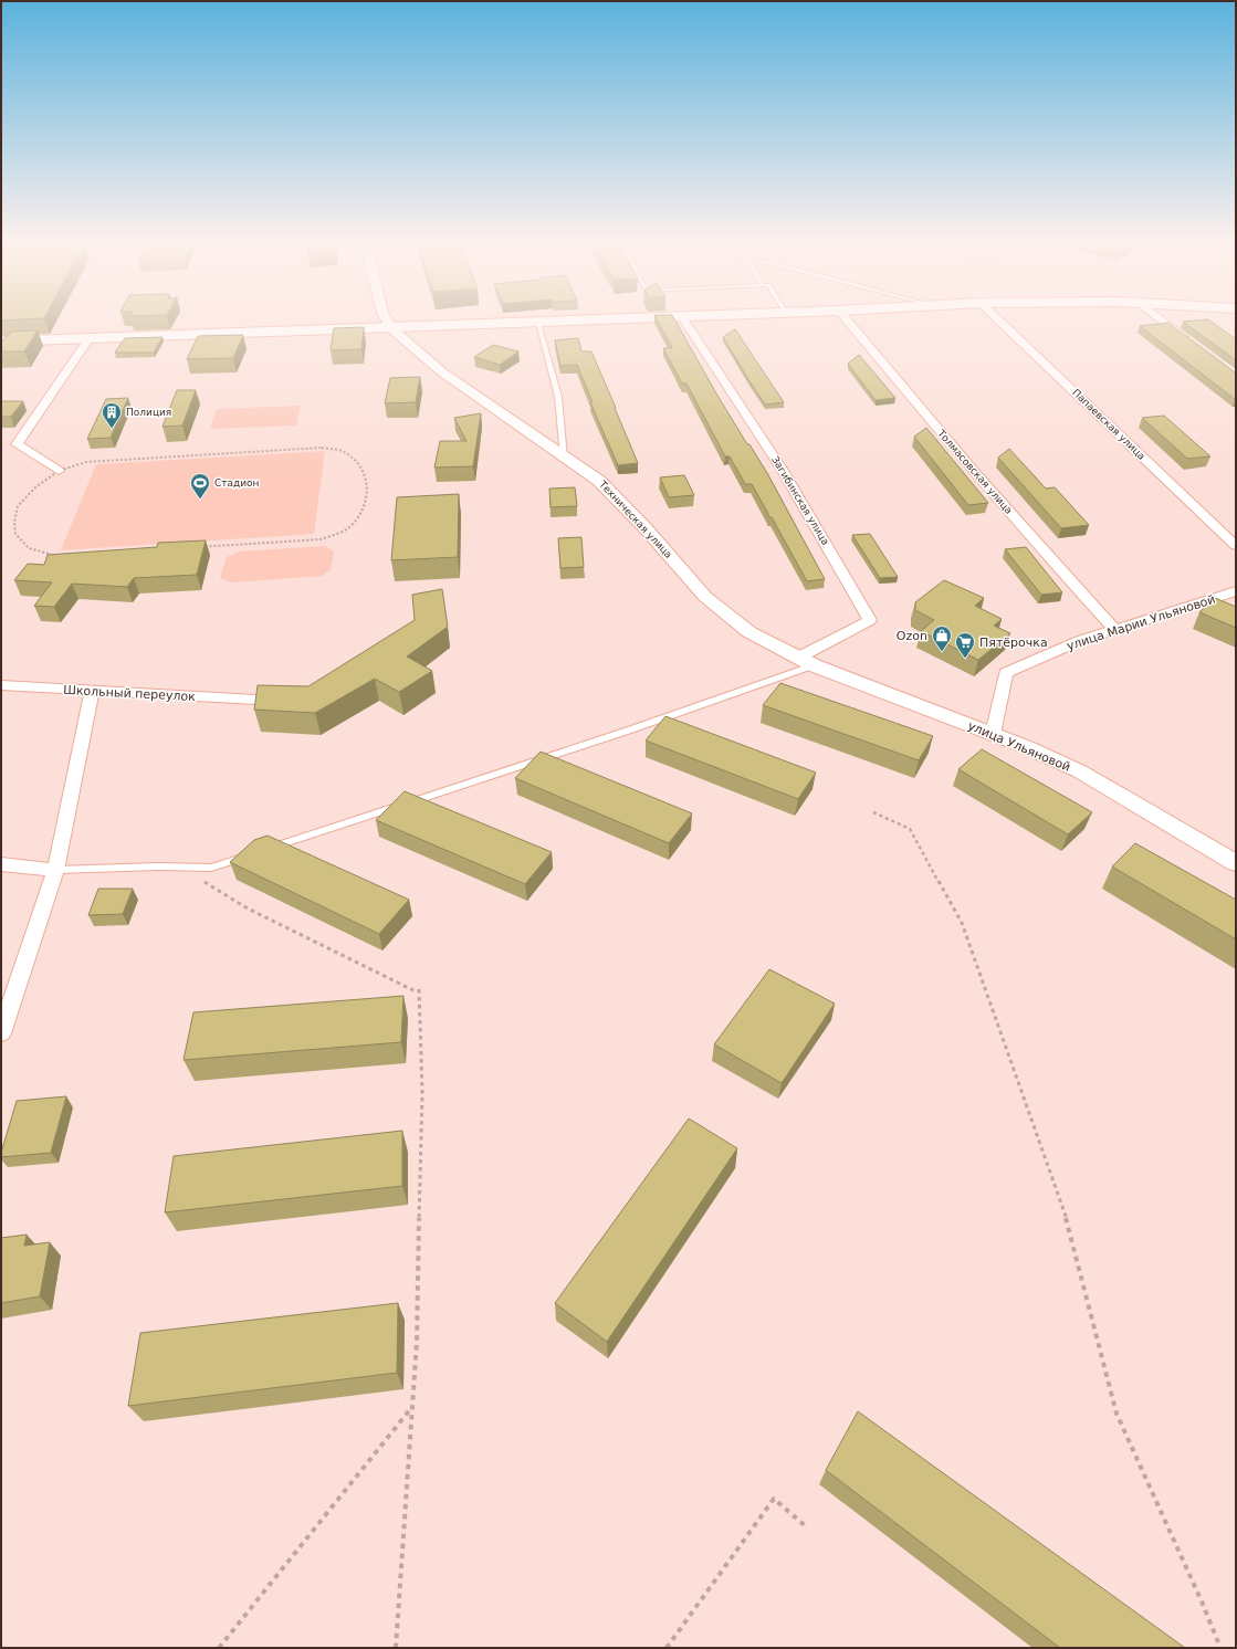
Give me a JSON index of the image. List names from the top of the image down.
{
  "streets": {
    "street": [
      "Папаевская улица",
      "Толмасовская улица",
      "Загибинская улица",
      "Техническая улица",
      "улица Марии Ульяновой",
      "Школьный переулок",
      "улица Ульяновой"
    ]
  },
  "crossings": [
    ["Толмасовская улица", "улица Марии Ульяновой"],
    ["Загибинская улица", "Техническая улица"],
    ["Загибинская улица", "улица Ульяновой"],
    ["Техническая улица", "улица Ульяновой"],
    ["улица Марии Ульяновой", "улица Ульяновой"]
  ],
  "places": {
    "building": ["Полиция"],
    "sports": ["Стадион"],
    "shop": ["Ozon"],
    "supermarket": ["Пятёрочка"]
  }
}
